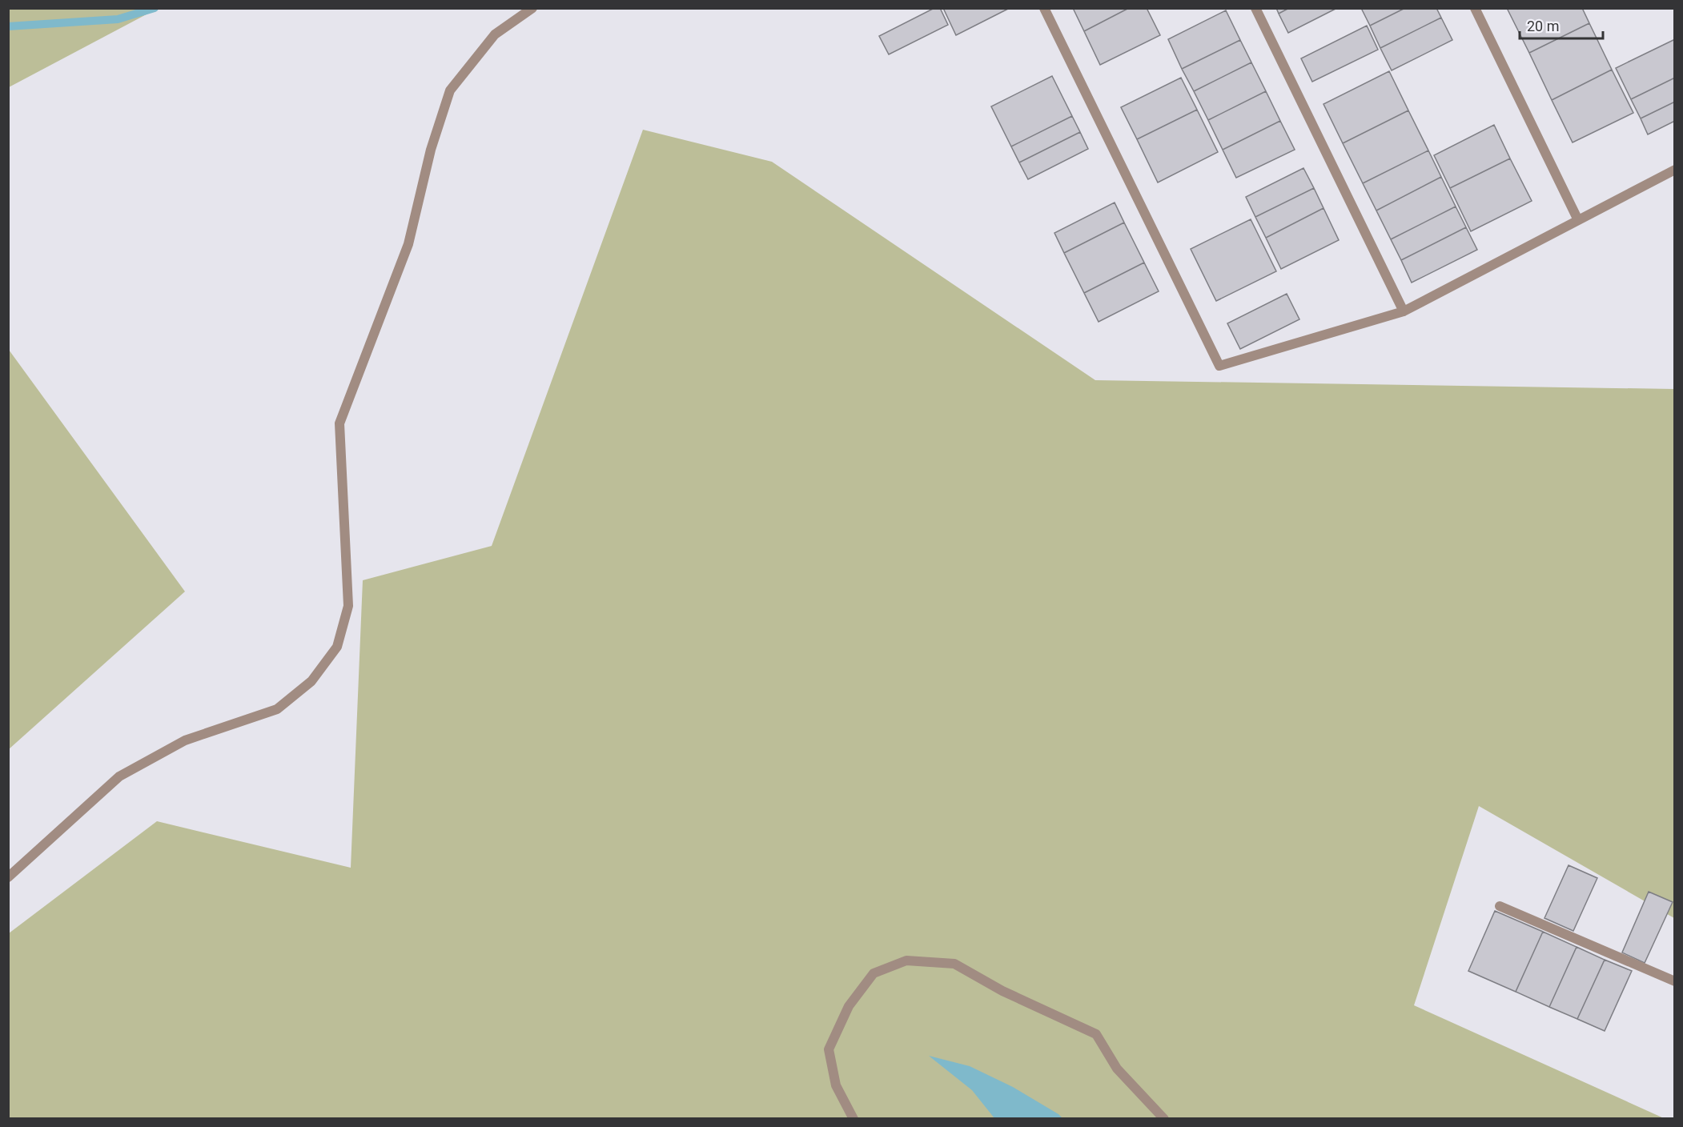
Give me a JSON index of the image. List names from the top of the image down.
{
  "scale_bar": "20 m"
}
